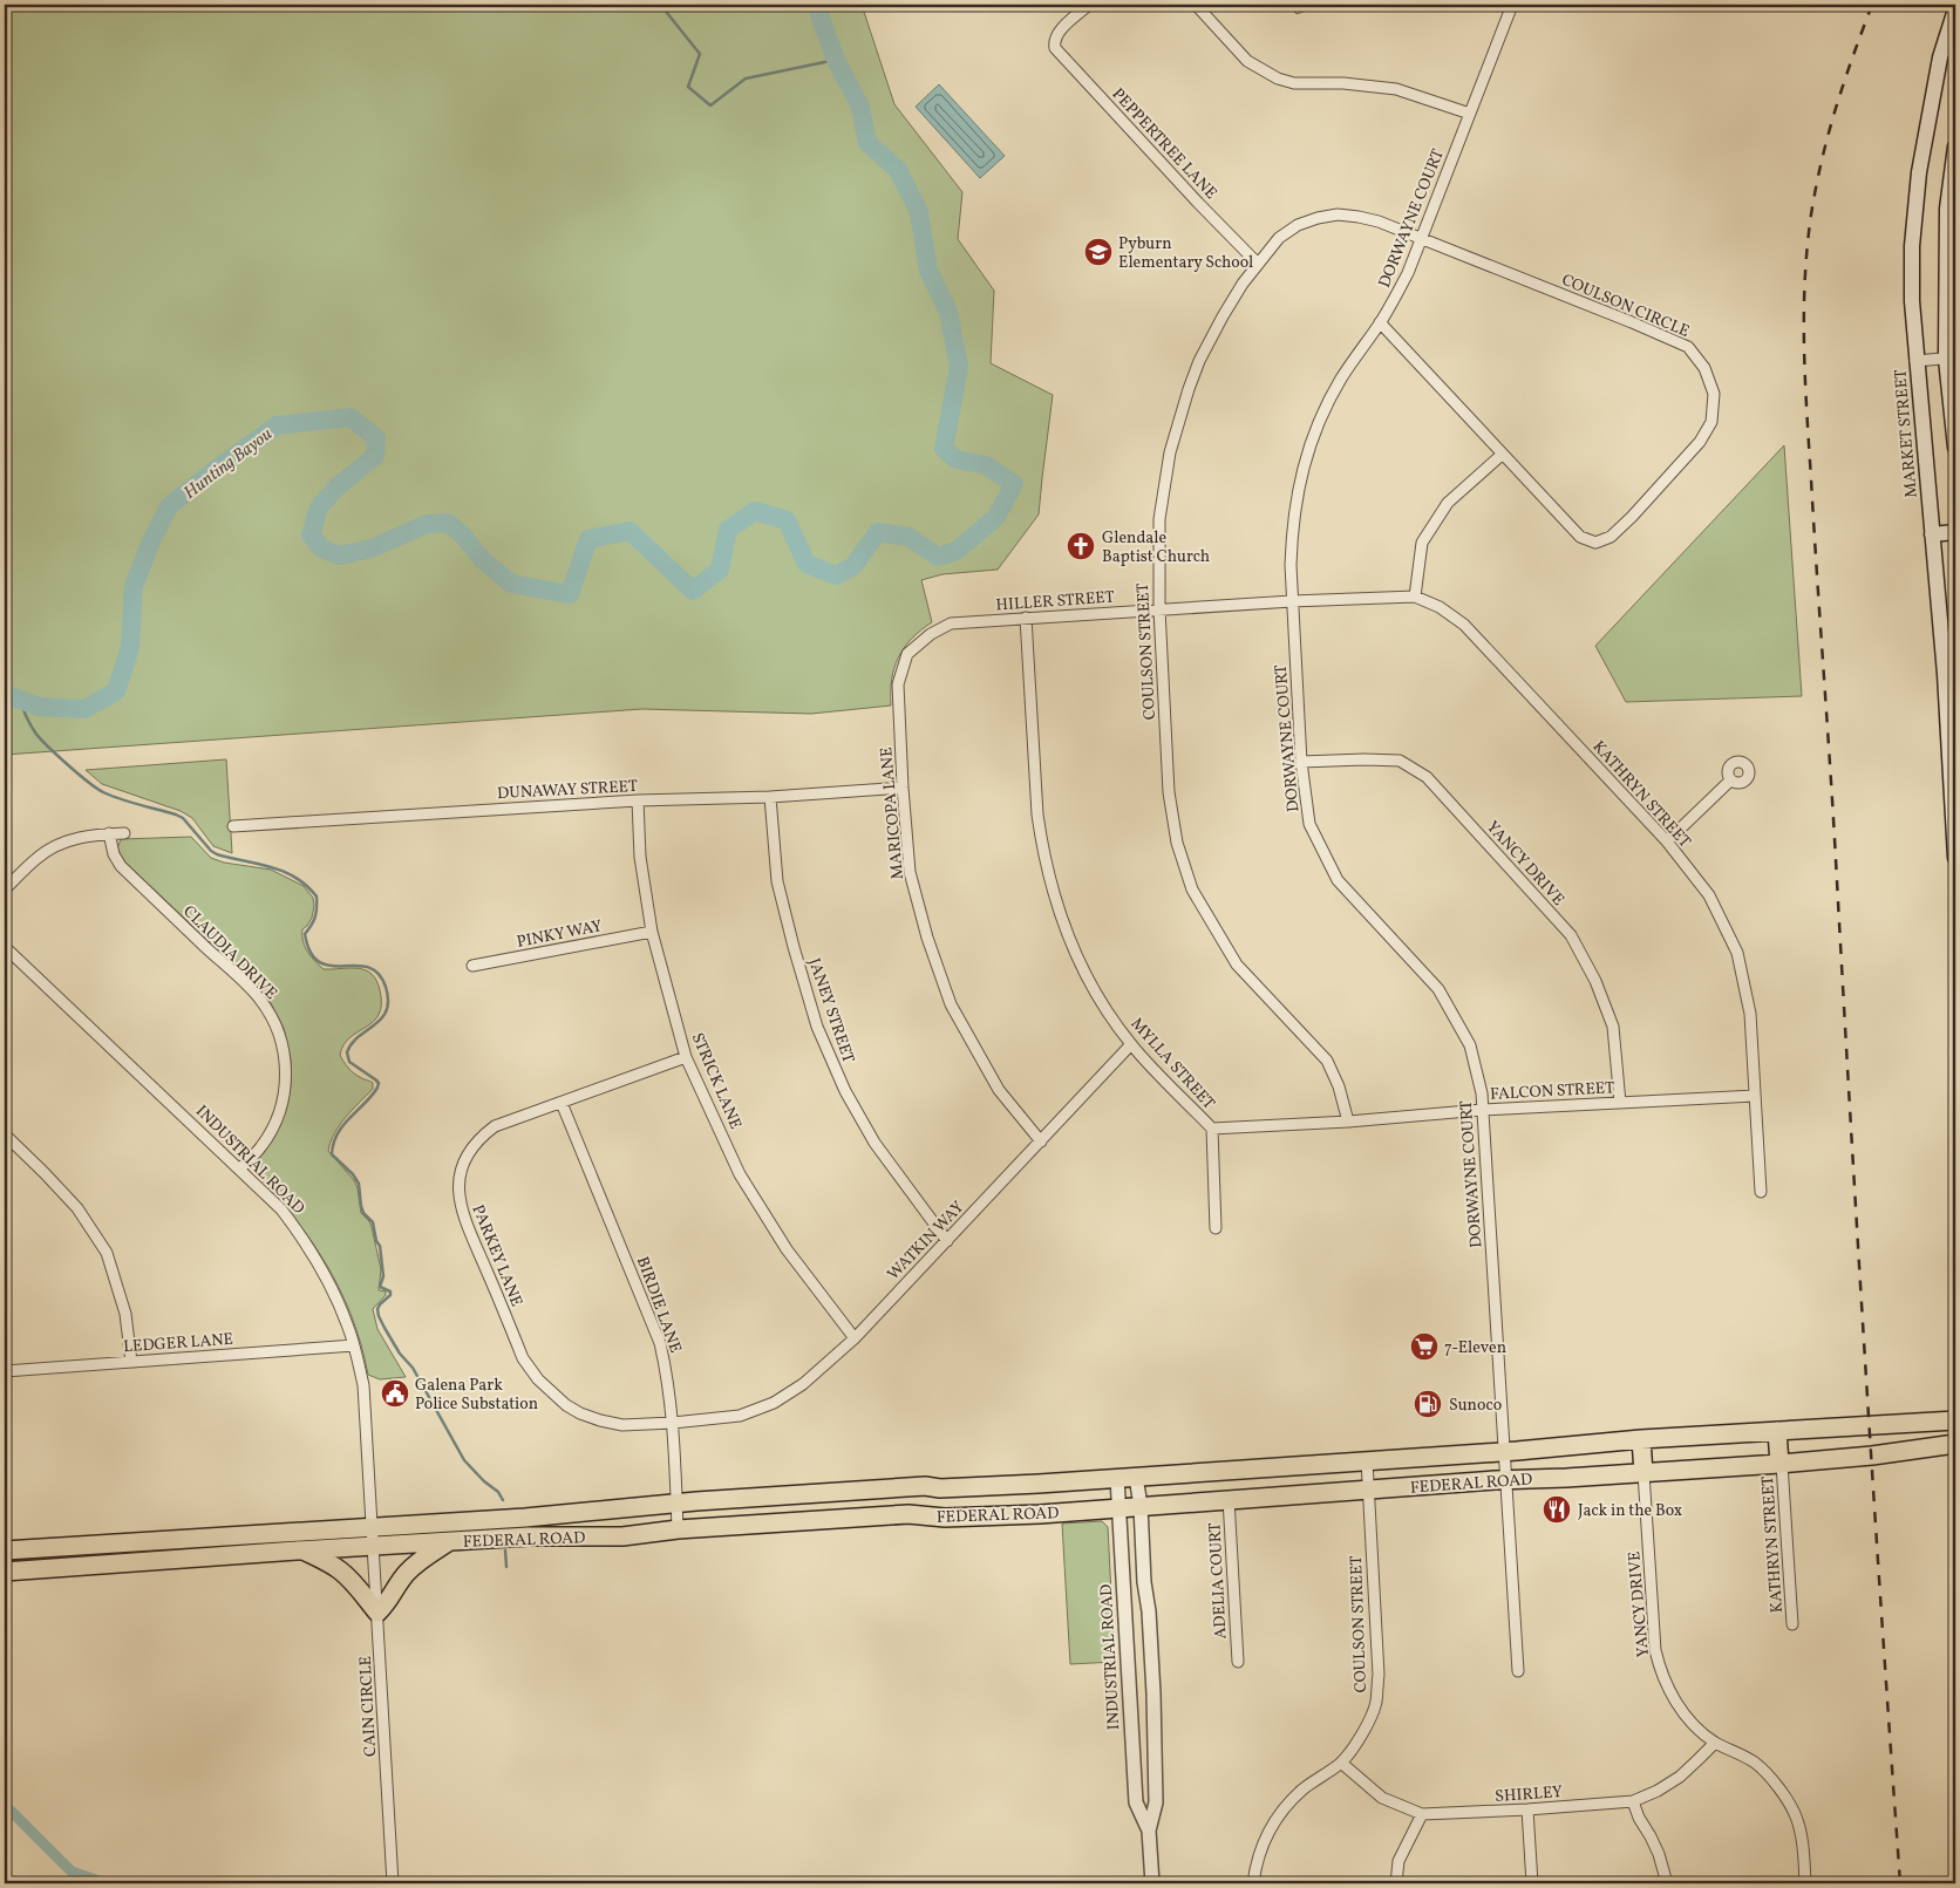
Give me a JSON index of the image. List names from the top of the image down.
{
  "streets": {
    "main road": ["MARKET STREET", "FEDERAL ROAD"],
    "street": [
      "PEPPERTREE LANE",
      "DORWAYNE COURT",
      "COULSON CIRCLE",
      "HILLER STREET",
      "COULSON STREET",
      "DUNAWAY STREET",
      "KATHRYN STREET",
      "MARICOPA LANE",
      "YANCY DRIVE",
      "PINKY WAY",
      "CLAUDIA DRIVE",
      "JANEY STREET",
      "MYLLA STREET",
      "STRICK LANE",
      "FALCON STREET",
      "INDUSTRIAL ROAD",
      "WATKIN WAY",
      "PARKEY LANE",
      "BIRDIE LANE",
      "LEDGER LANE",
      "ADELIA COURT",
      "CAIN CIRCLE",
      "SHIRLEY"
    ]
  },
  "crossings": [
    ["PEPPERTREE LANE", "COULSON STREET"],
    ["DORWAYNE COURT", "COULSON CIRCLE"],
    ["DORWAYNE COURT", "HILLER STREET"],
    ["DORWAYNE COURT", "COULSON STREET"],
    ["DORWAYNE COURT", "KATHRYN STREET"],
    ["DORWAYNE COURT", "YANCY DRIVE"],
    ["DORWAYNE COURT", "FALCON STREET"],
    ["DORWAYNE COURT", "FEDERAL ROAD"],
    ["COULSON CIRCLE", "COULSON STREET"],
    ["HILLER STREET", "COULSON STREET"],
    ["HILLER STREET", "KATHRYN STREET"],
    ["HILLER STREET", "MARICOPA LANE"],
    ["HILLER STREET", "MYLLA STREET"],
    ["COULSON STREET", "FALCON STREET"],
    ["COULSON STREET", "FEDERAL ROAD"],
    ["COULSON STREET", "SHIRLEY"],
    ["DUNAWAY STREET", "MARICOPA LANE"],
    ["DUNAWAY STREET", "JANEY STREET"],
    ["DUNAWAY STREET", "STRICK LANE"],
    ["KATHRYN STREET", "FALCON STREET"],
    ["KATHRYN STREET", "FEDERAL ROAD"],
    ["MARICOPA LANE", "WATKIN WAY"],
    ["YANCY DRIVE", "FALCON STREET"],
    ["YANCY DRIVE", "FEDERAL ROAD"],
    ["YANCY DRIVE", "SHIRLEY"],
    ["PINKY WAY", "STRICK LANE"],
    ["CLAUDIA DRIVE", "INDUSTRIAL ROAD"],
    ["JANEY STREET", "WATKIN WAY"],
    ["MYLLA STREET", "FALCON STREET"],
    ["MYLLA STREET", "WATKIN WAY"],
    ["STRICK LANE", "WATKIN WAY"],
    ["STRICK LANE", "PARKEY LANE"],
    ["INDUSTRIAL ROAD", "LEDGER LANE"],
    ["INDUSTRIAL ROAD", "FEDERAL ROAD"],
    ["INDUSTRIAL ROAD", "CAIN CIRCLE"],
    ["WATKIN WAY", "PARKEY LANE"],
    ["PARKEY LANE", "BIRDIE LANE"],
    ["BIRDIE LANE", "FEDERAL ROAD"],
    ["FEDERAL ROAD", "ADELIA COURT"],
    ["FEDERAL ROAD", "CAIN CIRCLE"]
  ],
  "water": ["Hunting Bayou"],
  "places": {
    "school or university": ["Pyburn Elementary School"],
    "church": ["Glendale Baptist Church"],
    "supermarket": ["7-Eleven"],
    "public building": ["Galena Park Police Substation"],
    "fuel station": ["Sunoco"],
    "restaurant": ["Jack in the Box"]
  }
}
